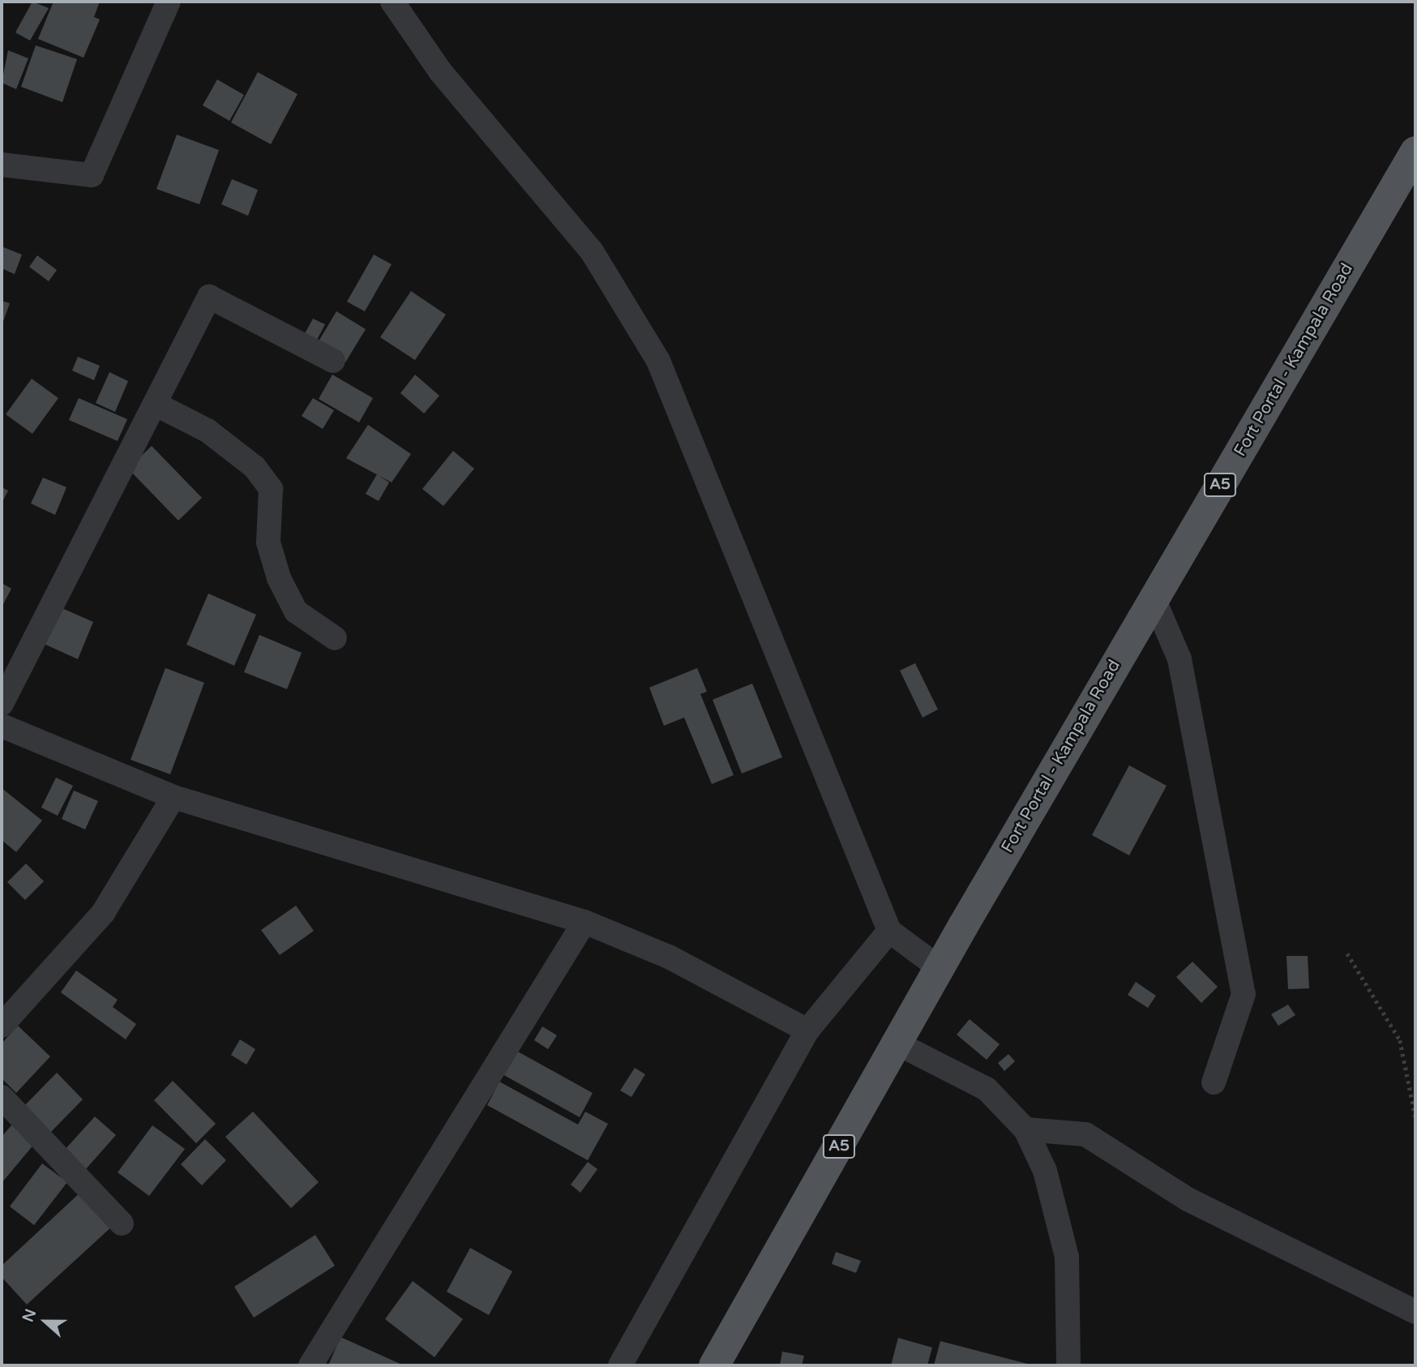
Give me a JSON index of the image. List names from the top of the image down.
{
  "streets": {
    "main road": ["Fort Portal - Kampala Road", "A5"]
  },
  "north": "left"
}
